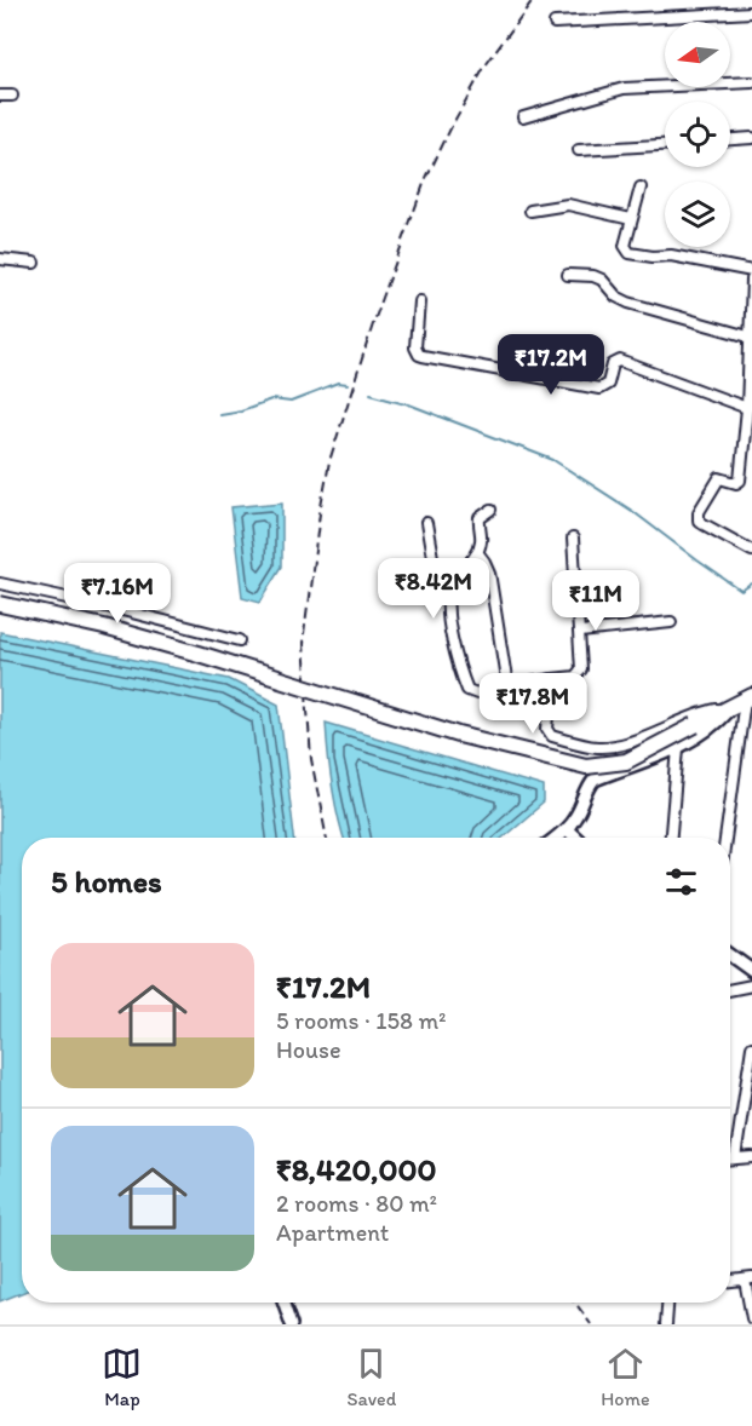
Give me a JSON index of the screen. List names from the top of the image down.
{
  "north": "left",
  "page": {
    "price": [
      "₹17.2M",
      "₹8.42M",
      "₹7.16M",
      "₹11M",
      "₹17.8M"
    ],
    "heading": "5 homes",
    "list": [
      {
        "name": "₹17.2M",
        "note": "5 rooms · 158 m² · House"
      },
      {
        "name": "₹8,420,000",
        "note": "2 rooms · 80 m² · Apartment"
      }
    ],
    "tabs": ["Map", "Saved", "Home"]
  }
}
